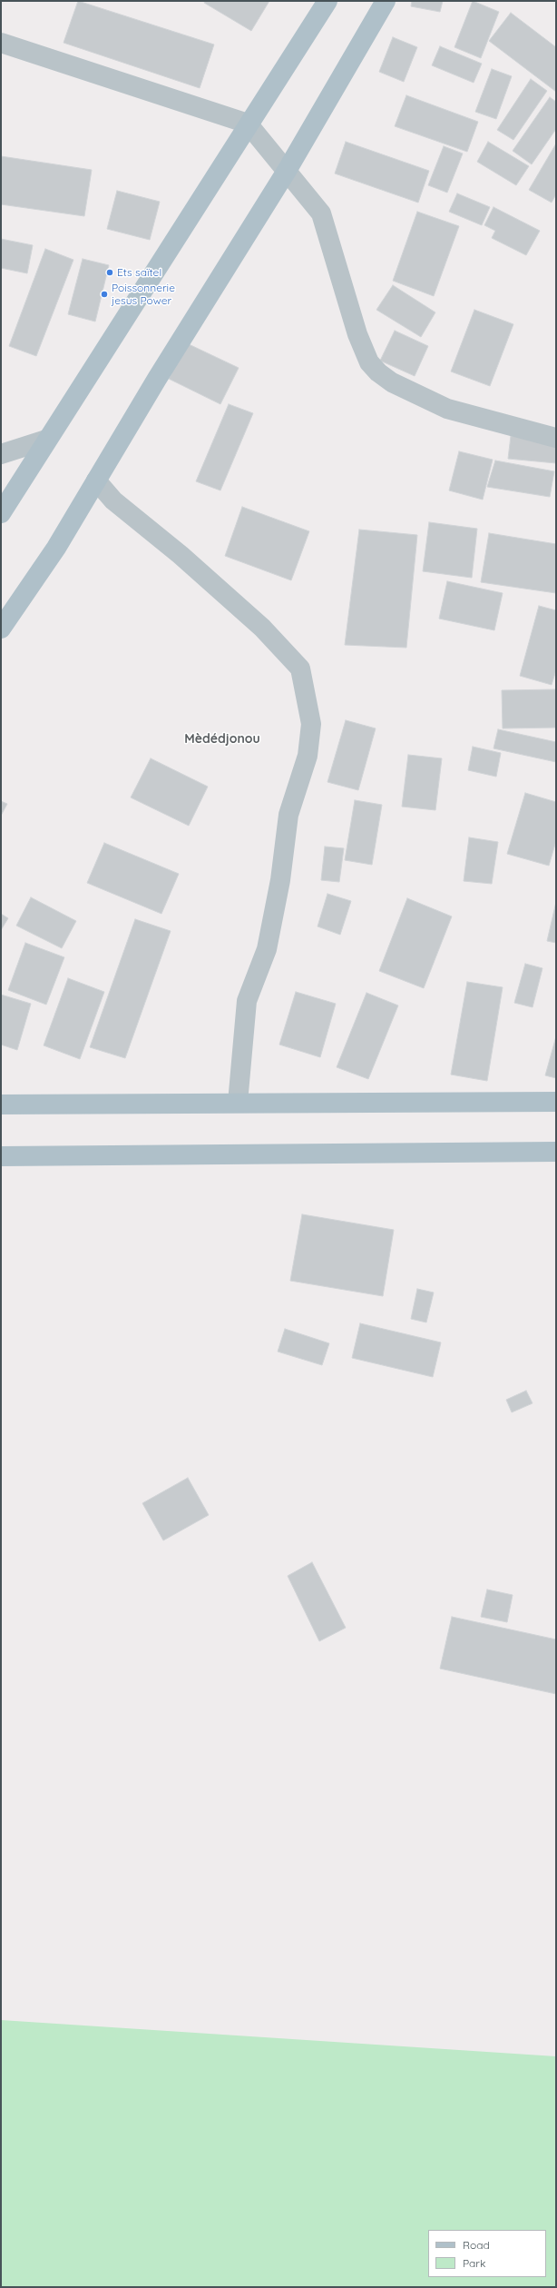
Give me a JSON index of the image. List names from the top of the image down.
{
  "districts": ["Mèdédjonou"],
  "places": ["Ets saïtel", "Poissonnerie jesus Power"],
  "legend": ["Road", "Park"]
}
